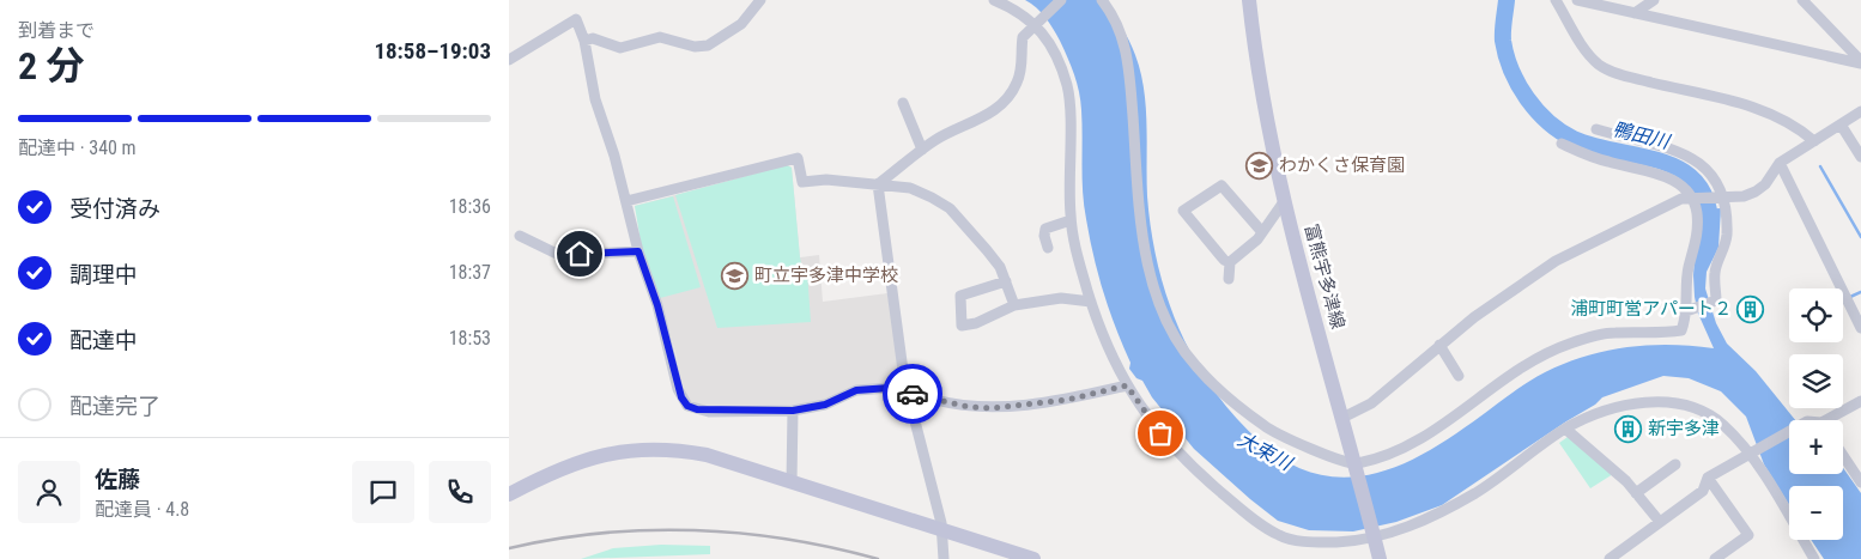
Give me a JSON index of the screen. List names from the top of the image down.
{
  "streets": {
    "main road": ["富熊宇多津線"]
  },
  "water": ["鴨田川", "大束川"],
  "places": {
    "school or university": ["わかくさ保育園", "町立宇多津中学校"],
    "building": ["浦町町営アパート２", "新宇多津"]
  },
  "page": {
    "heading": ["2 分", "到着まで", "18:58–19:03"],
    "panel": ["佐藤", "配達員 · 4.8"],
    "bar": "配達中 · 340 m",
    "list": [
      ["受付済み", "18:36"],
      ["調理中", "18:37"],
      ["配達中", "18:53"],
      "配達完了"
    ],
    "map_buttons": ["+", "−"]
  }
}
